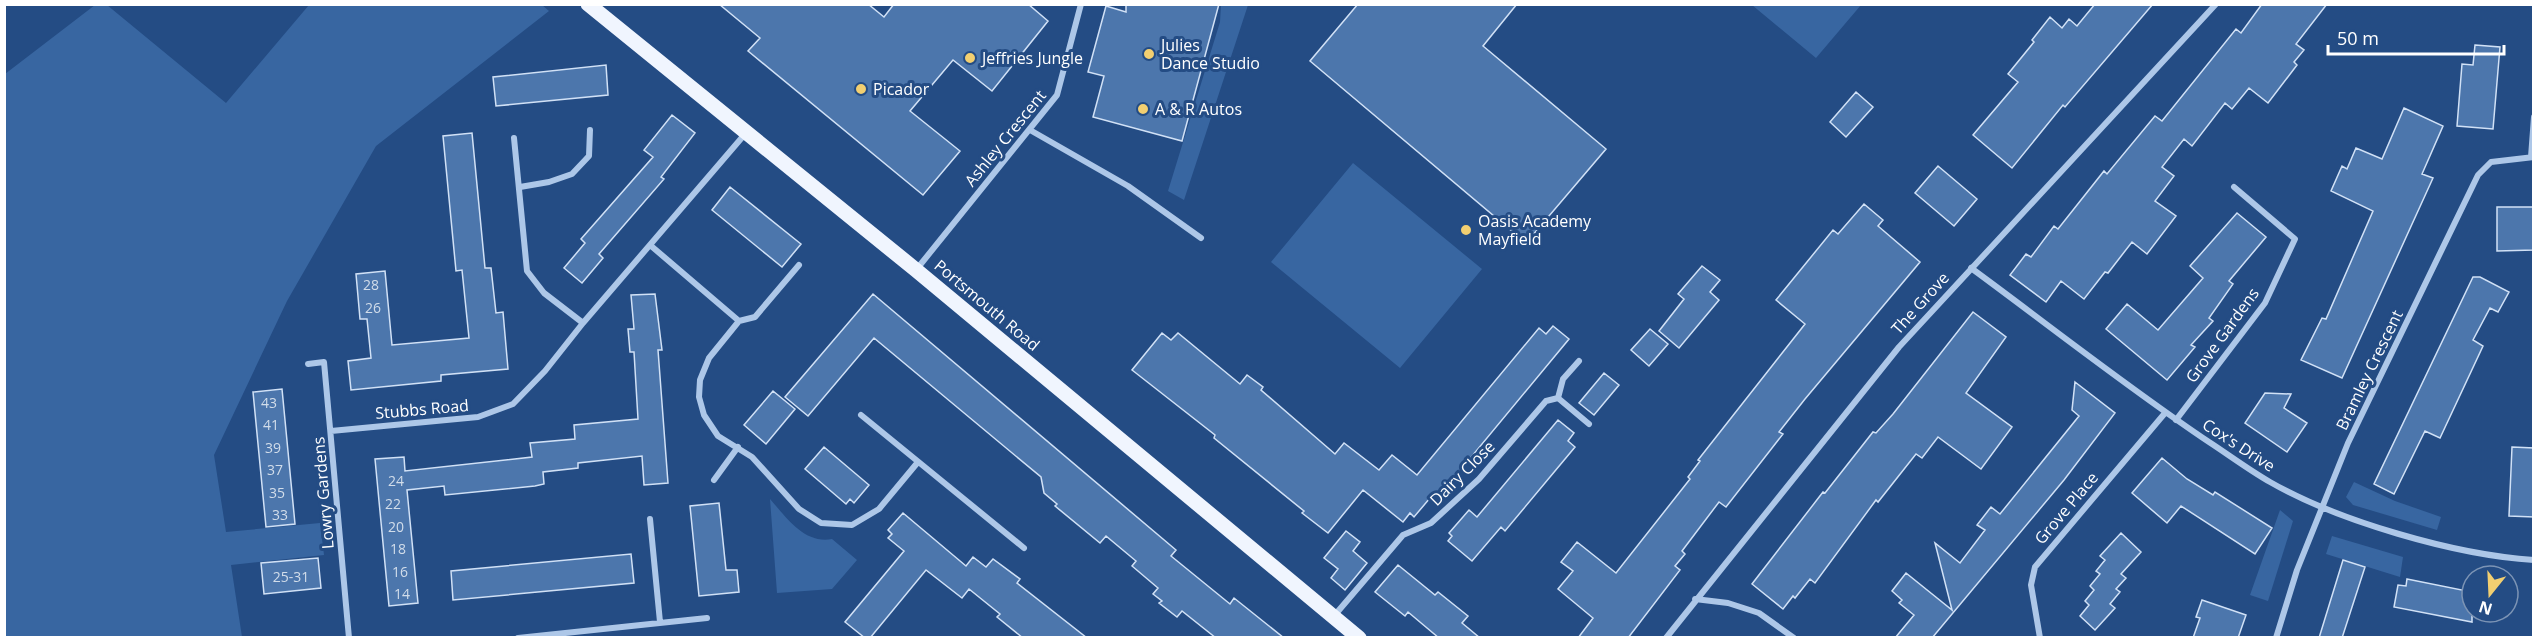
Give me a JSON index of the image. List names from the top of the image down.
{
  "streets": {
    "main road": ["Portsmouth Road"],
    "street": [
      "Ashley Crescent",
      "The Grove",
      "Grove Gardens",
      "Bramley Crescent",
      "Stubbs Road",
      "Cox's Drive",
      "Dairy Close",
      "Lowry Gardens",
      "Grove Place"
    ]
  },
  "crossings": [
    ["Ashley Crescent", "Portsmouth Road"],
    ["The Grove", "Cox's Drive"],
    ["Portsmouth Road", "Stubbs Road"],
    ["Portsmouth Road", "Dairy Close"],
    ["Grove Gardens", "Cox's Drive"],
    ["Bramley Crescent", "Cox's Drive"],
    ["Stubbs Road", "Lowry Gardens"],
    ["Cox's Drive", "Grove Place"]
  ],
  "places": [
    "Julies Dance Studio",
    "Jeffries Jungle",
    "Picador",
    "A & R Autos",
    "Oasis Academy Mayfield"
  ],
  "house_numbers": [
    "28",
    "26",
    "43",
    "41",
    "39",
    "37",
    "24",
    "35",
    "22",
    "33",
    "20",
    "18",
    "16",
    "25-31",
    "14"
  ],
  "scale_bar": "50 m",
  "north": "bottom"
}
